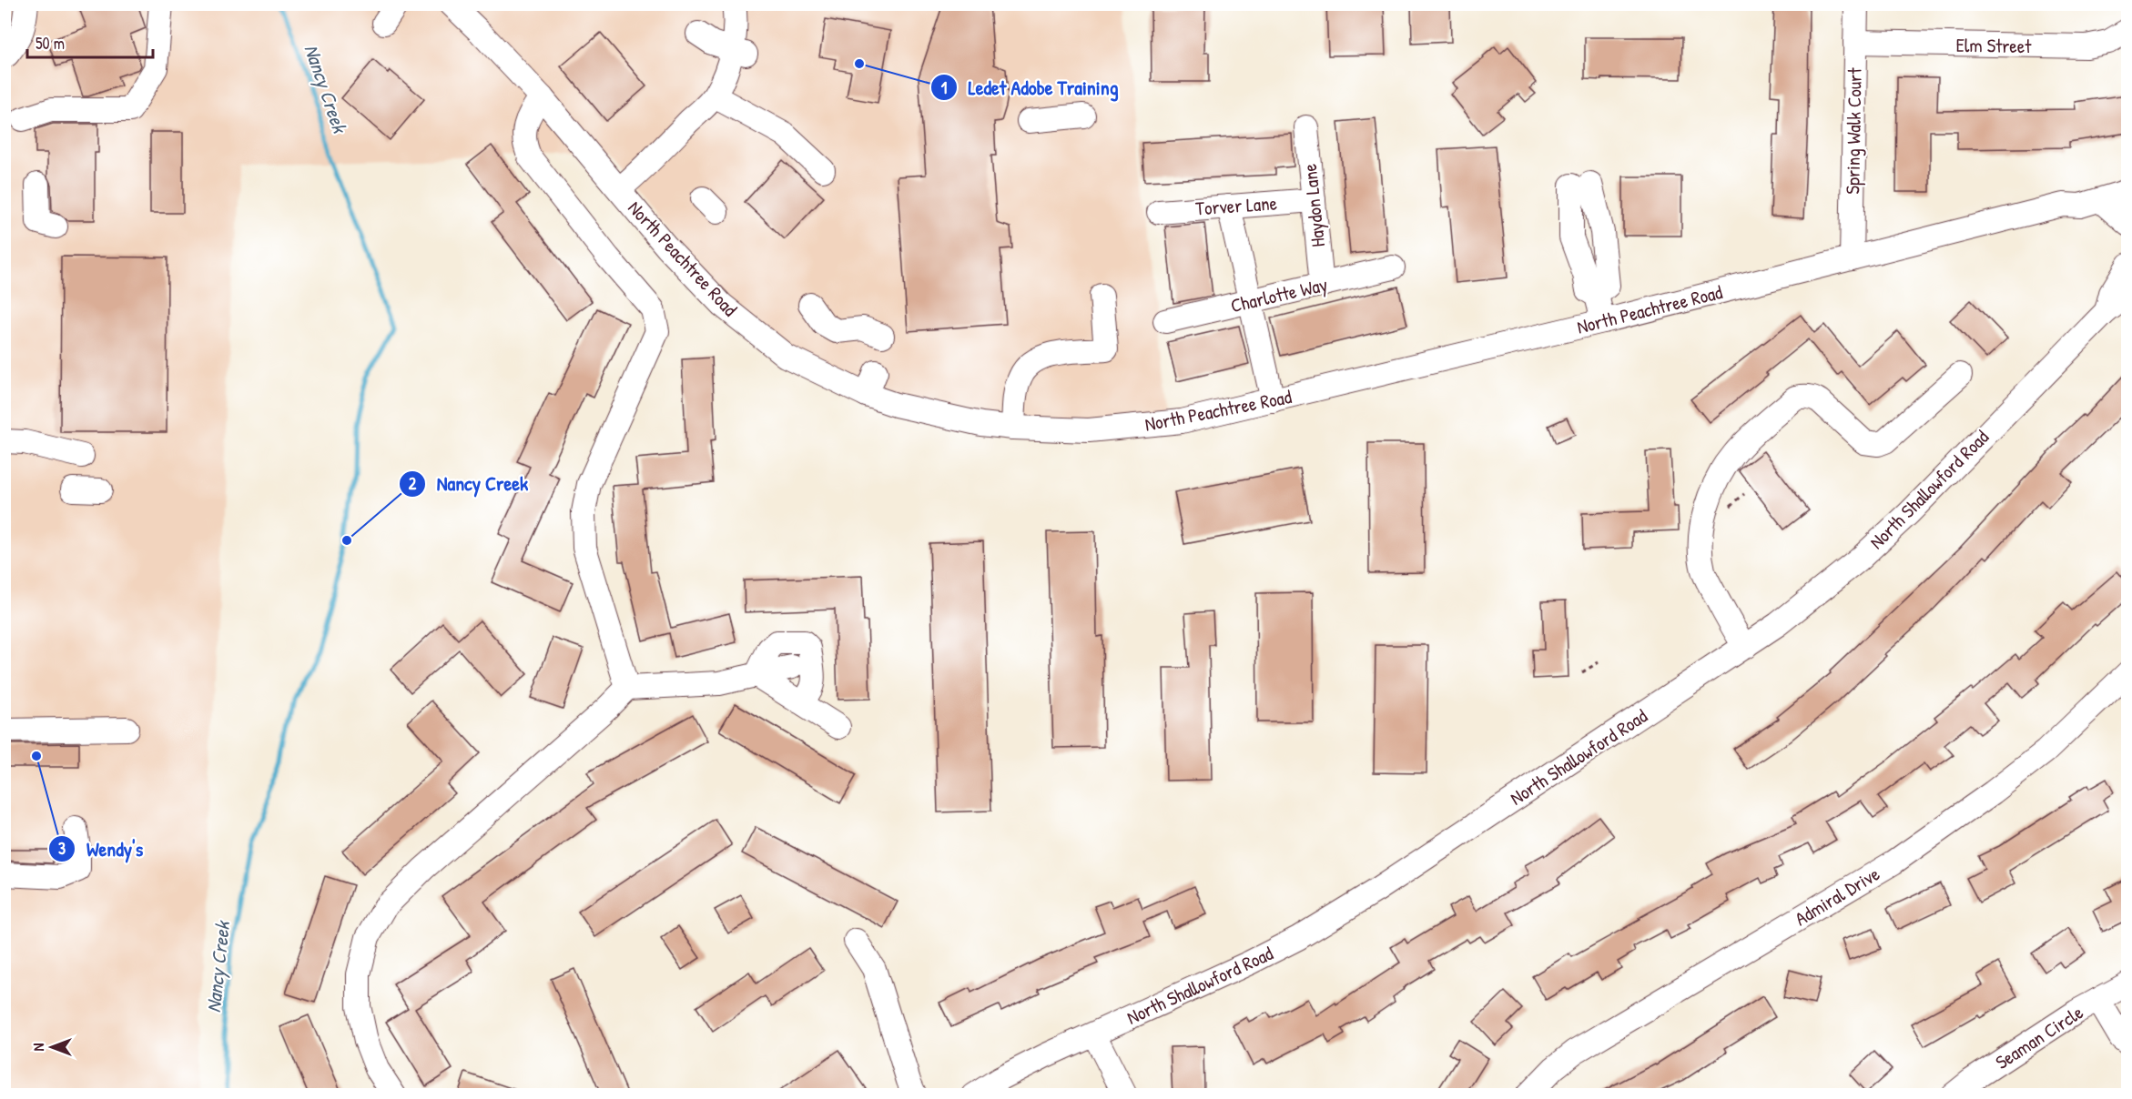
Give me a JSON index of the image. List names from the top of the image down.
{
  "streets": {
    "street": [
      "Elm Street",
      "Spring Walk Court",
      "Torver Lane",
      "Haydon Lane",
      "North Peachtree Road",
      "Charlotte Way",
      "North Shallowford Road",
      "Admiral Drive",
      "Seaman Circle"
    ]
  },
  "crossings": [
    ["Elm Street", "Spring Walk Court"],
    ["Spring Walk Court", "North Peachtree Road"],
    ["Torver Lane", "Haydon Lane"],
    ["Haydon Lane", "Charlotte Way"]
  ],
  "water": ["Nancy Creek"],
  "places": ["Ledet Adobe Training", "Nancy Creek", "Wendy's"],
  "scale_bar": "50 m",
  "north": "left"
}
